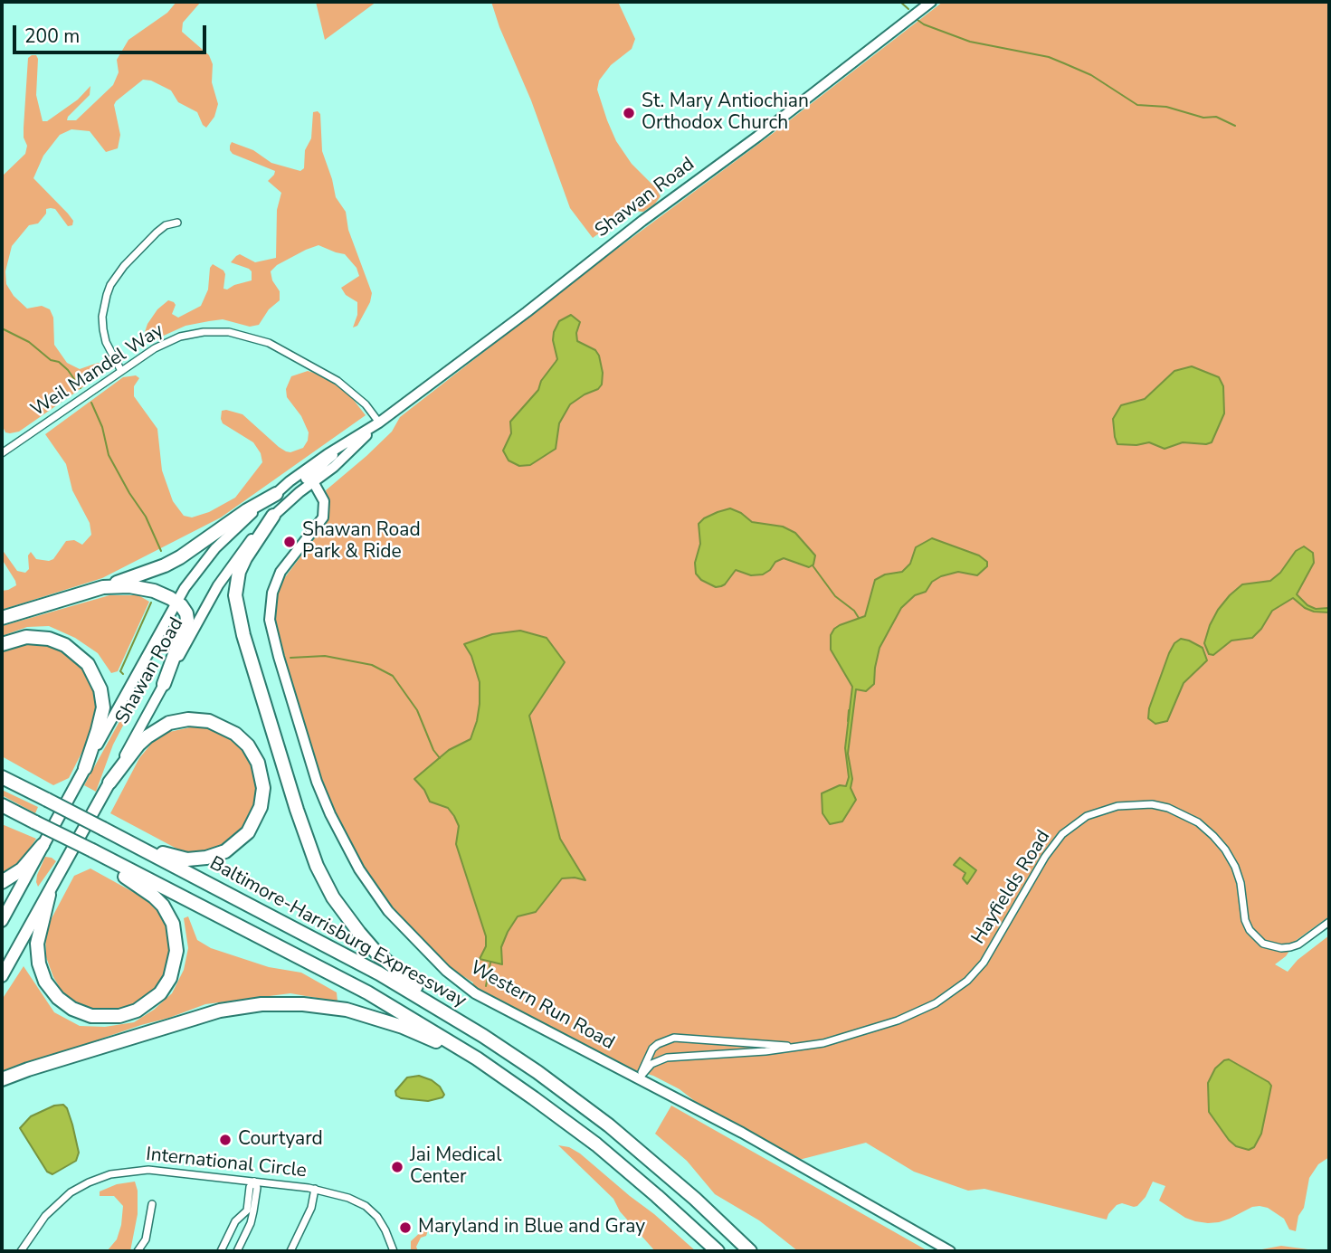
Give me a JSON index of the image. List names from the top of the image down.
{
  "streets": {
    "highway": ["Baltimore-Harrisburg Expressway"],
    "main road": ["Shawan Road", "Western Run Road"],
    "street": ["Weil Mandel Way", "Hayfields Road", "International Circle"]
  },
  "crossings": [
    ["Shawan Road", "Weil Mandel Way"],
    ["Shawan Road", "Western Run Road"],
    ["Hayfields Road", "Western Run Road"]
  ],
  "places": [
    "St. Mary Antiochian Orthodox Church",
    "Shawan Road Park & Ride",
    "Courtyard",
    "Jai Medical Center",
    "Maryland in Blue and Gray"
  ],
  "scale_bar": "200 m"
}
